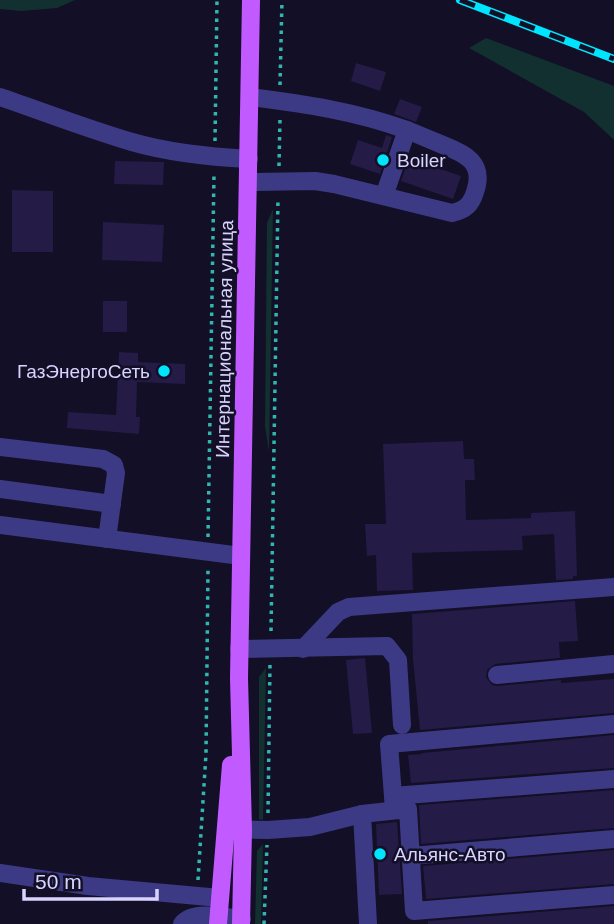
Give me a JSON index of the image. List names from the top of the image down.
{
  "streets": {
    "main road": ["Интернациональная улица"]
  },
  "places": ["Boiler", "ГазЭнергоСеть", "Альянс-Авто"],
  "scale_bar": "50 m"
}
